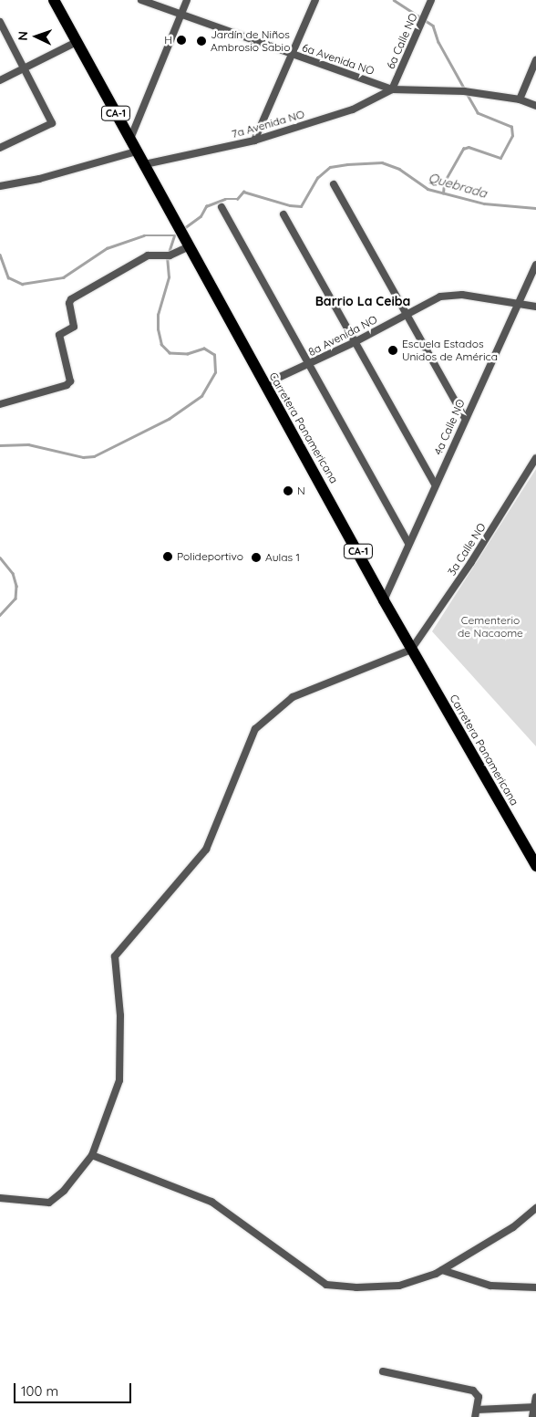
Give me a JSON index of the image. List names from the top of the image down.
{
  "streets": {
    "highway": ["CA-1", "Carretera Panamericana"],
    "street": [
      "6a Calle NO",
      "6a Avenida NO",
      "7a Avenida NO",
      "8a Avenida NO",
      "4a Calle NO",
      "3a Calle NO"
    ]
  },
  "crossings": [
    ["6a Calle NO", "6a Avenida NO"],
    ["6a Calle NO", "7a Avenida NO"],
    ["6a Avenida NO", "7a Avenida NO"],
    ["7a Avenida NO", "Carretera Panamericana"],
    ["8a Avenida NO", "4a Calle NO"],
    ["8a Avenida NO", "Carretera Panamericana"],
    ["4a Calle NO", "Carretera Panamericana"],
    ["Carretera Panamericana", "3a Calle NO"]
  ],
  "districts": ["Barrio La Ceiba"],
  "water": ["Quebrada"],
  "parks": ["Cementerio de Nacaome"],
  "places": [
    "H",
    "Jardín de Niños Ambrosio Sabio",
    "Escuela Estados Unidos de América",
    "N",
    "Polideportivo",
    "Aulas 1"
  ],
  "scale_bar": "100 m",
  "north": "left"
}
